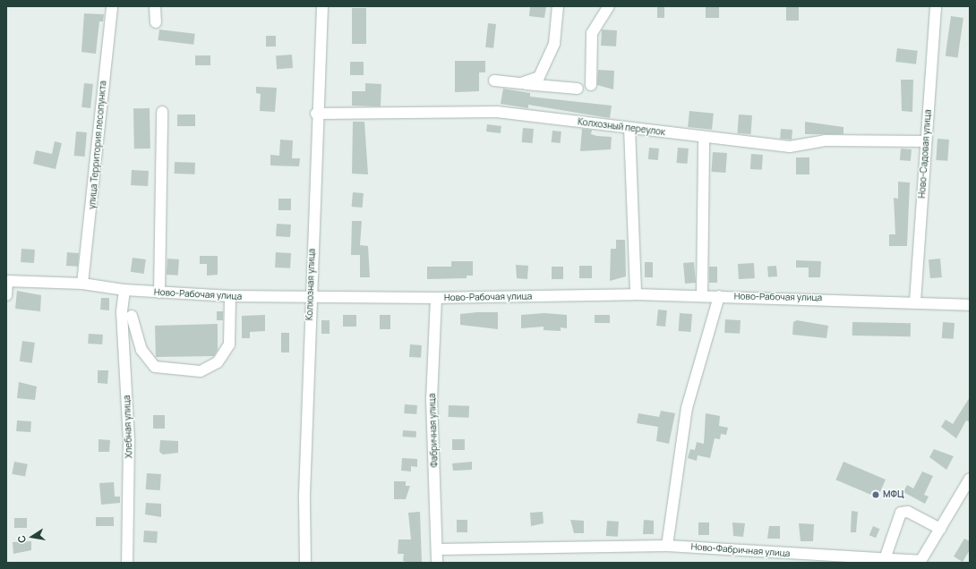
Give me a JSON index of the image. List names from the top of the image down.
{
  "streets": {
    "street": [
      "Колхозный переулок",
      "улица Территория лесопункта",
      "Ново-Садовая улица",
      "Колхозная улица",
      "Ново-Рабочая улица",
      "Хлебная улица",
      "Фабричная улица",
      "Ново-Фабричная улица"
    ]
  },
  "crossings": [
    ["Колхозный переулок", "Ново-Садовая улица"],
    ["Колхозный переулок", "Колхозная улица"],
    ["улица Территория лесопункта", "Ново-Рабочая улица"],
    ["Ново-Садовая улица", "Ново-Рабочая улица"],
    ["Колхозная улица", "Ново-Рабочая улица"],
    ["Ново-Рабочая улица", "Хлебная улица"],
    ["Ново-Рабочая улица", "Фабричная улица"],
    ["Фабричная улица", "Ново-Фабричная улица"]
  ],
  "places": ["МФЦ"],
  "north": "left"
}
